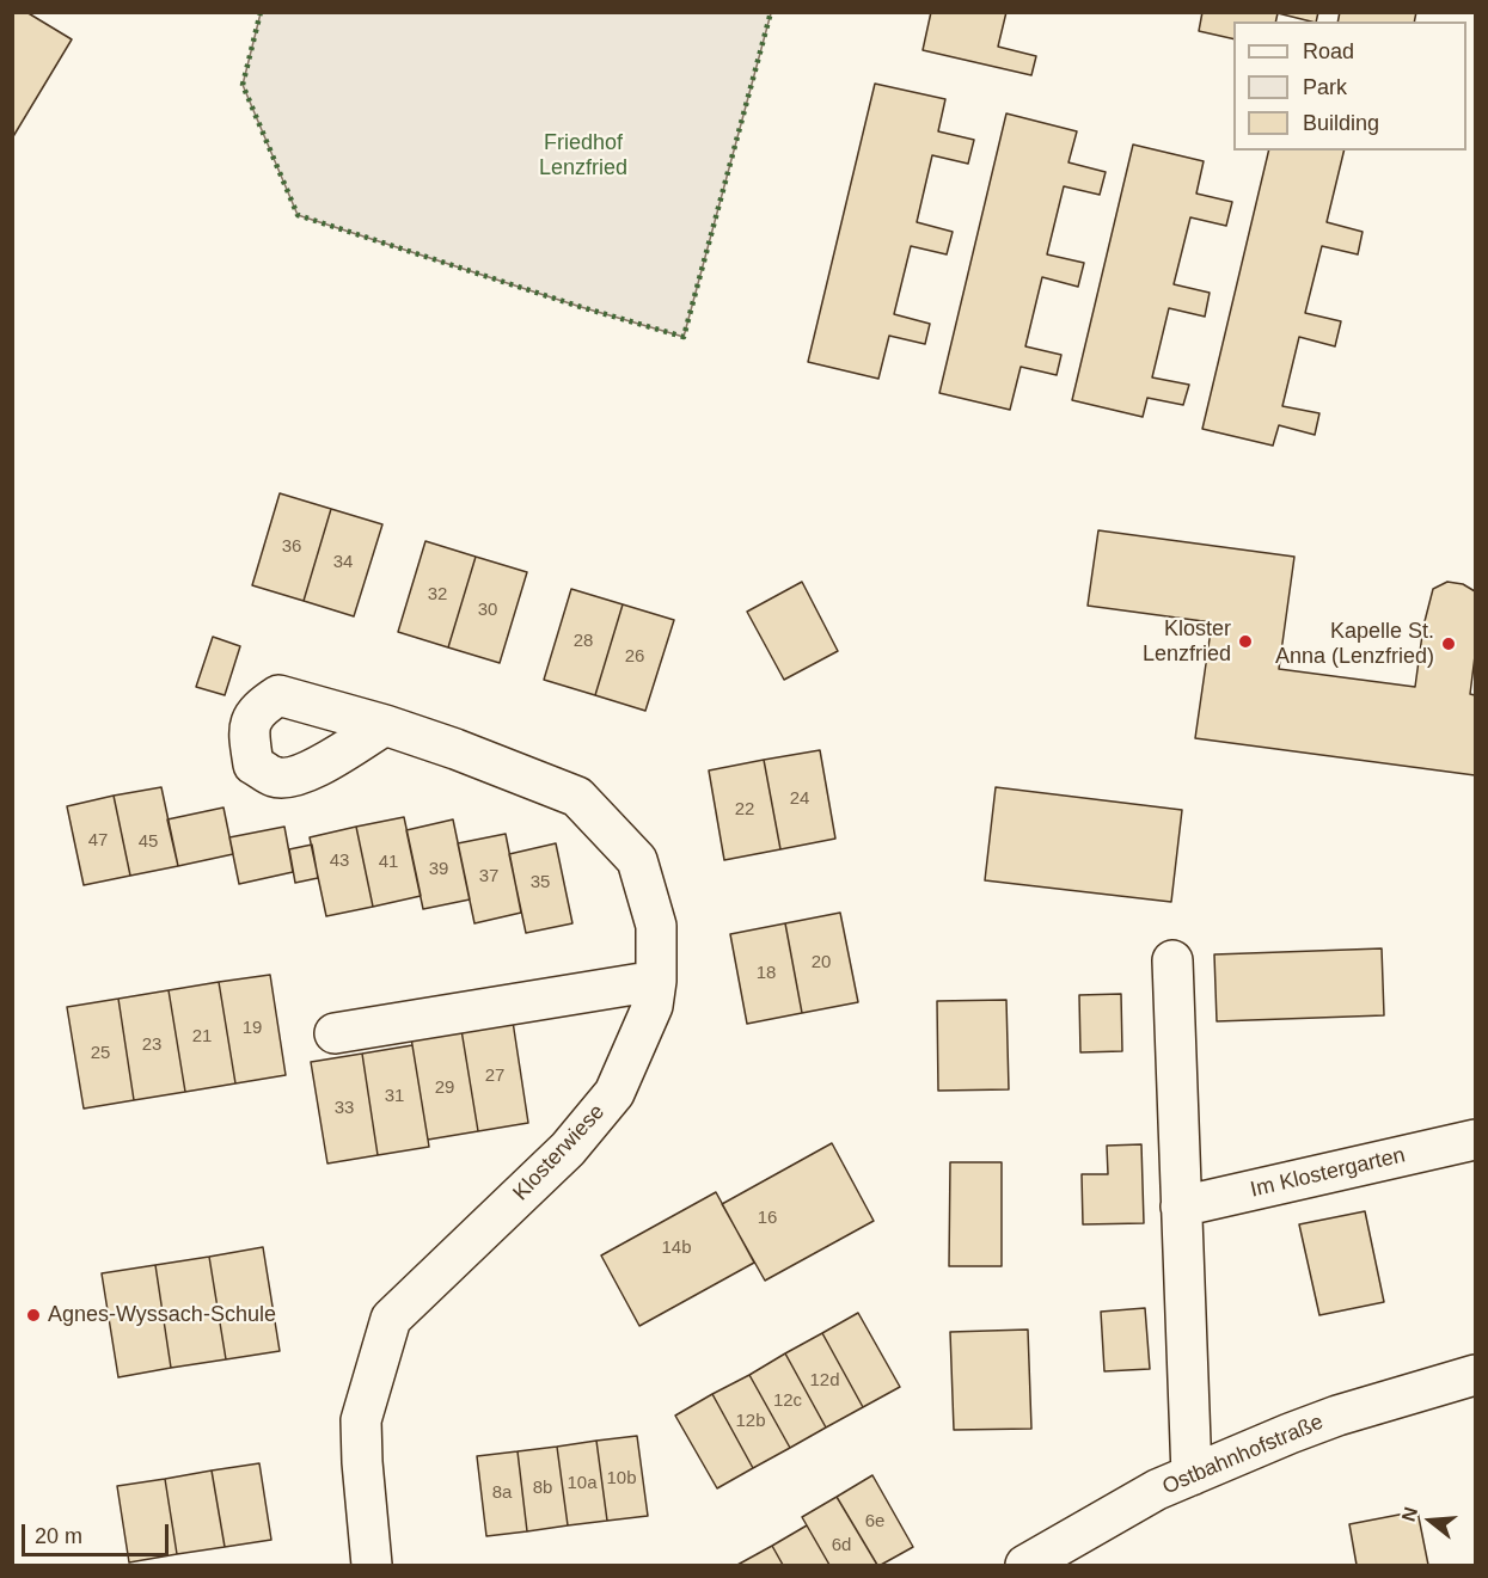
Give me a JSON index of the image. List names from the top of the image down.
{
  "streets": {
    "street": ["Klosterwiese", "Im Klostergarten", "Ostbahnhofstraße"]
  },
  "parks": ["Friedhof Lenzfried"],
  "places": ["Kloster Lenzfried", "Kapelle St. Anna (Lenzfried)", "Agnes-Wyssach-Schule"],
  "house_numbers": [
    "36",
    "34",
    "32",
    "30",
    "28",
    "26",
    "24",
    "22",
    "47",
    "45",
    "43",
    "41",
    "39",
    "37",
    "35",
    "20",
    "18",
    "19",
    "21",
    "23",
    "25",
    "27",
    "29",
    "31",
    "33",
    "16",
    "14b",
    "12d",
    "12c",
    "12b",
    "10b",
    "10a",
    "8b",
    "8a",
    "6e",
    "6d"
  ],
  "legend": ["Road", "Park", "Building"],
  "scale_bar": "20 m",
  "north": "left"
}
